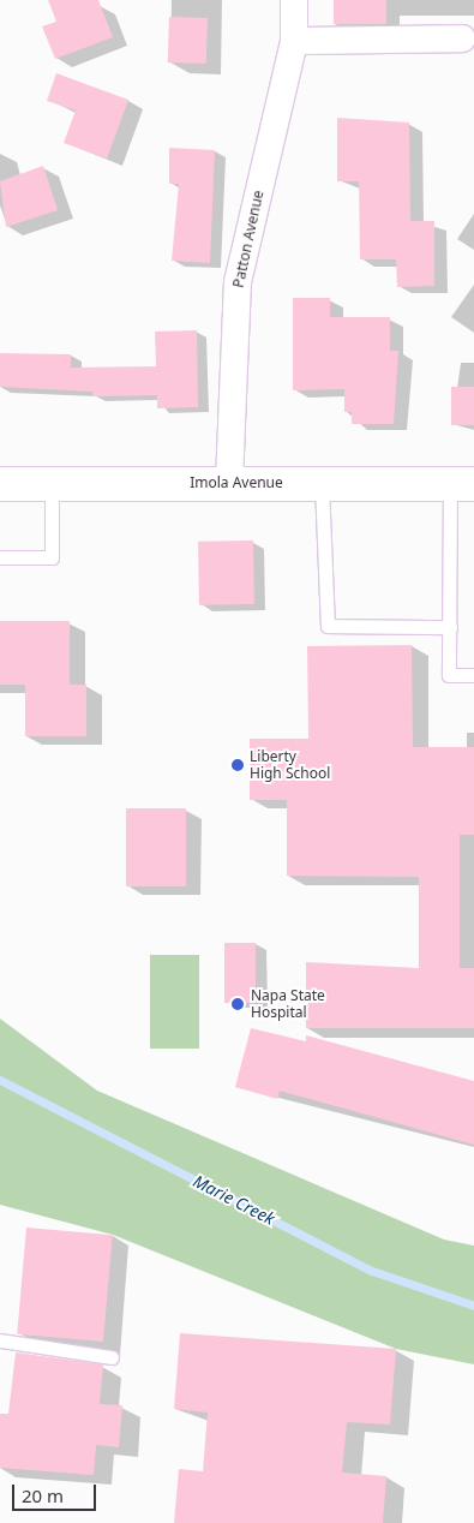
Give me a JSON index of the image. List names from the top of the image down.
{
  "streets": {
    "street": ["Patton Avenue", "Imola Avenue"]
  },
  "crossings": [
    ["Patton Avenue", "Imola Avenue"]
  ],
  "water": ["Marie Creek"],
  "places": ["Liberty High School", "Napa State Hospital"],
  "scale_bar": "20 m"
}
